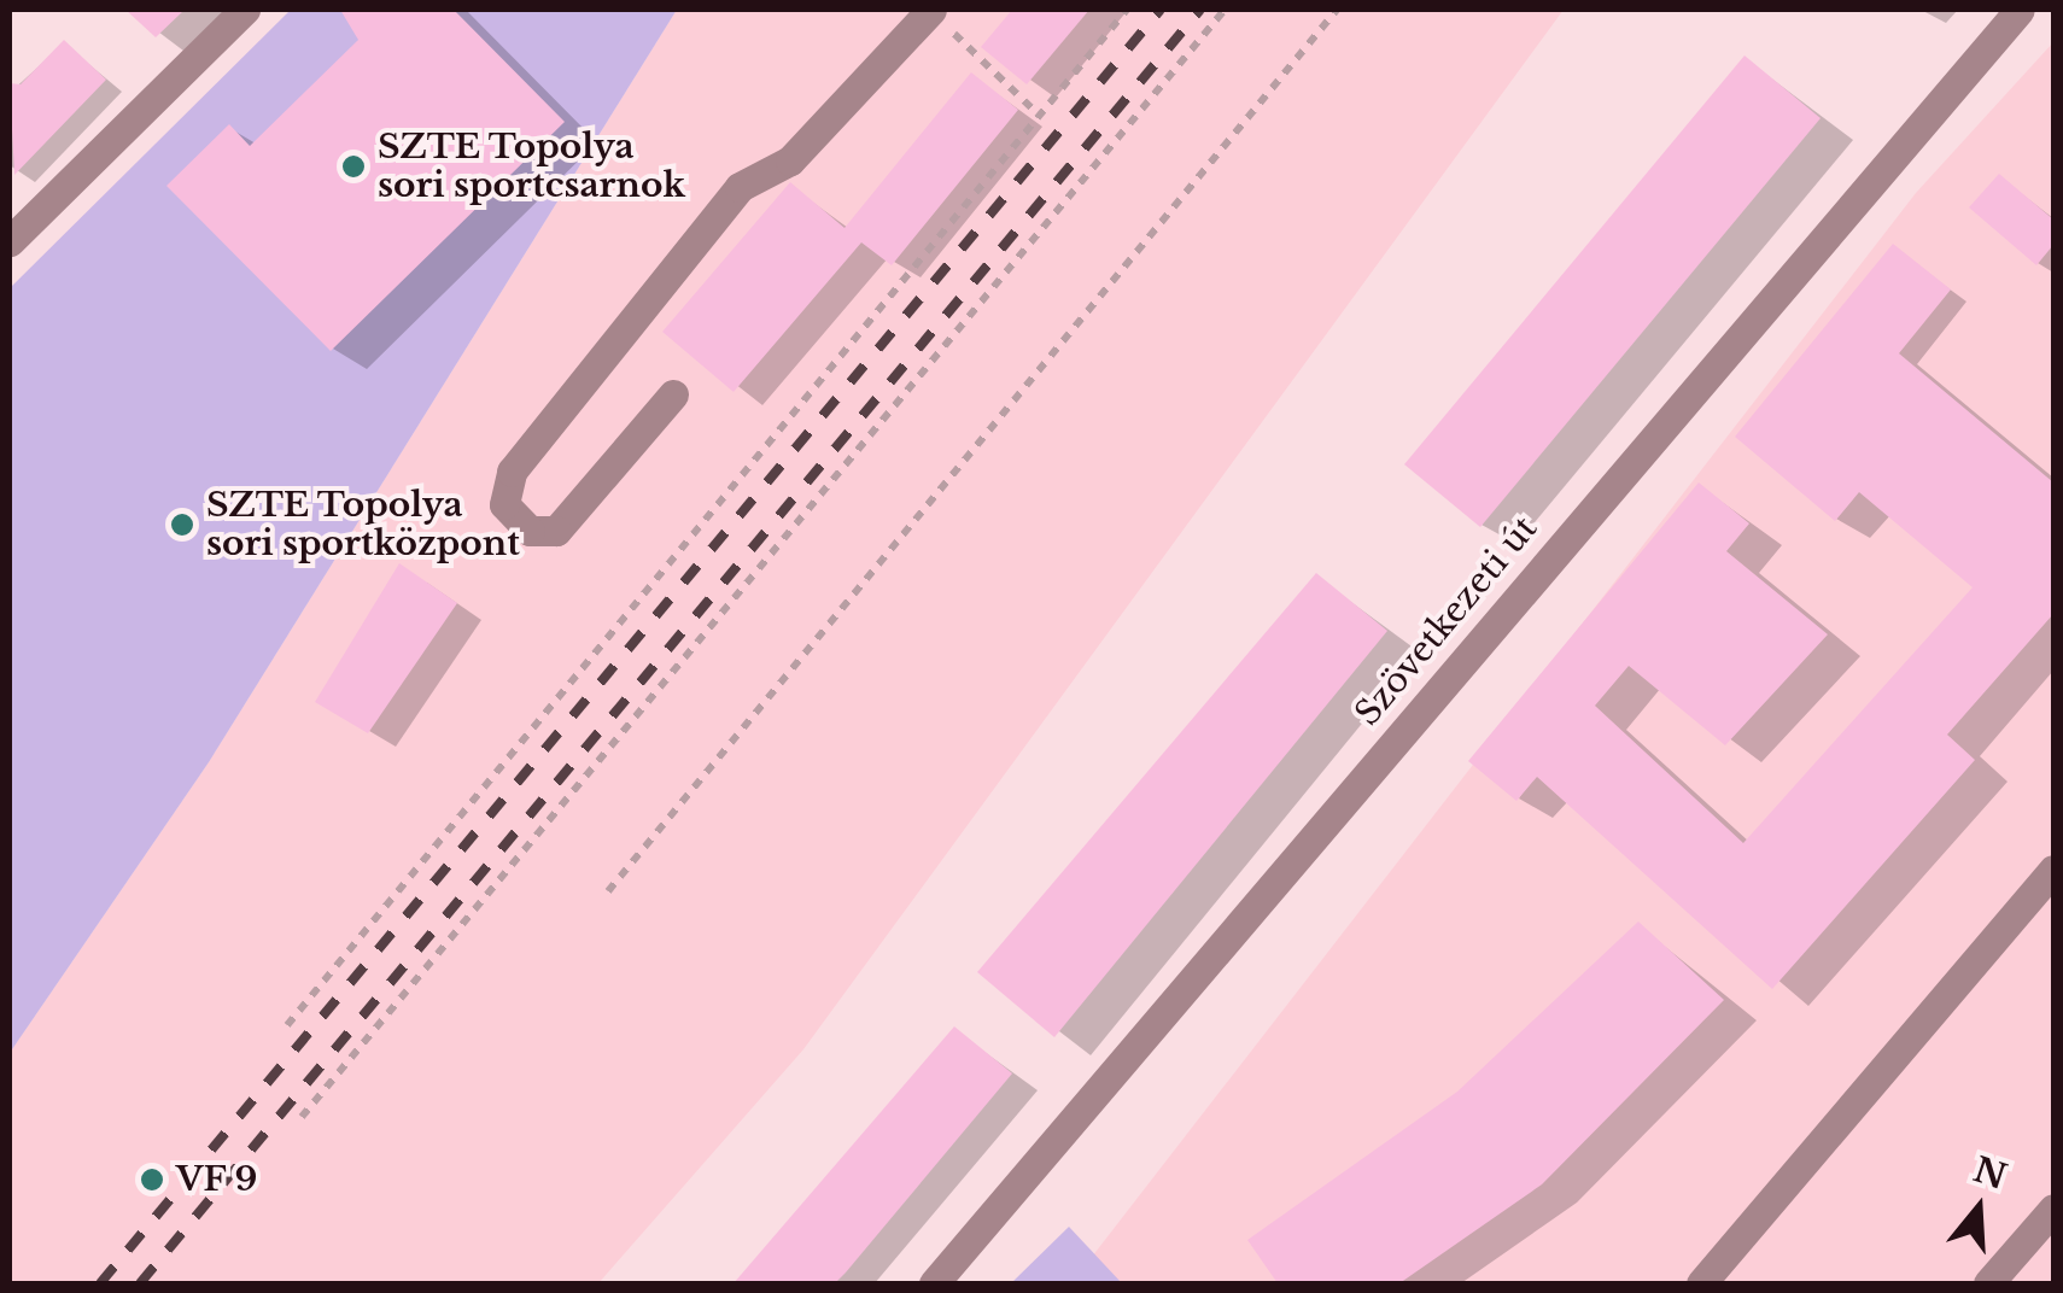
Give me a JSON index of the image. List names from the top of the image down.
{
  "streets": {
    "street": ["Szövetkezeti út"]
  },
  "places": ["SZTE Topolya sori sportcsarnok", "SZTE Topolya sori sportközpont", "VF 9"],
  "north": "top"
}
